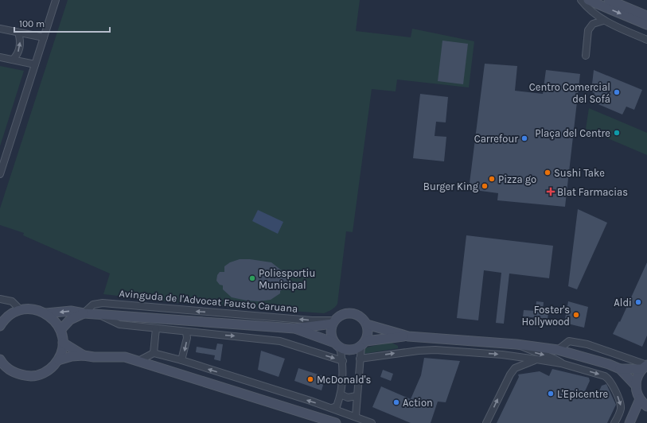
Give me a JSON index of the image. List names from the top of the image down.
{
  "streets": {
    "street": ["Avinguda de l'Advocat Fausto Caruana"]
  },
  "places": {
    "other": [
      "Centro Comercial del Sofá",
      "Plaça del Centre",
      "Carrefour",
      "Sushi Take",
      "Pizza go",
      "Burger King",
      "Poliesportiu Municipal",
      "Aldi",
      "Foster's Hollywood",
      "McDonald's",
      "L'Epicentre",
      "Action"
    ],
    "health": ["Blat Farmacias"]
  },
  "scale_bar": "100 m"
}
